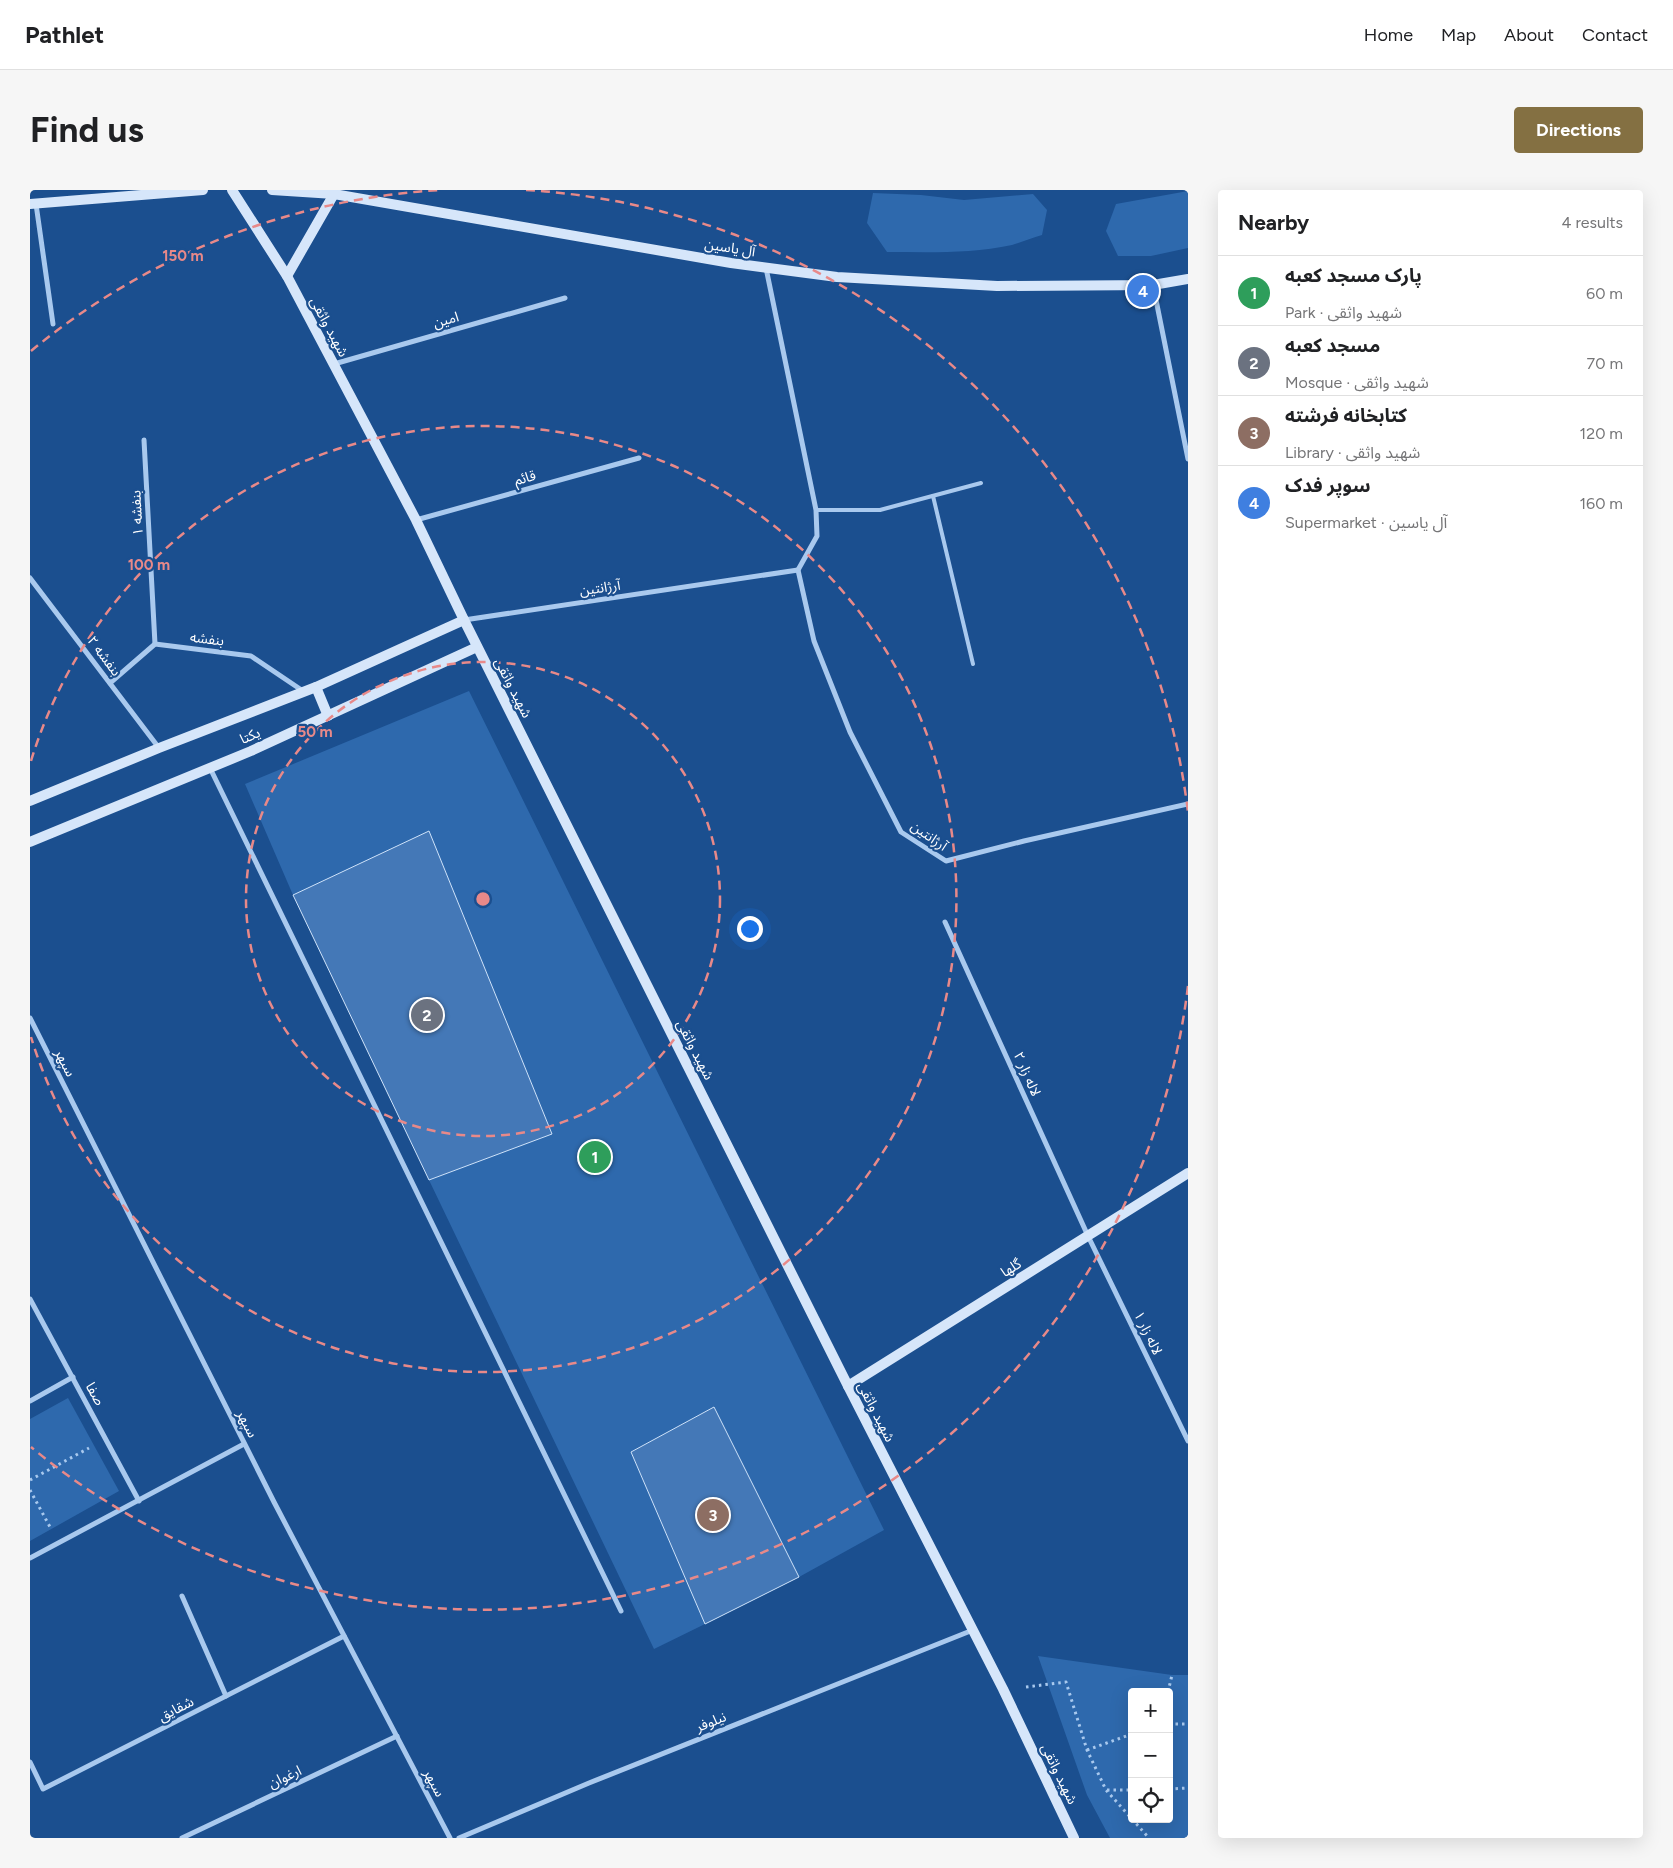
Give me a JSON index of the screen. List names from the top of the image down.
{
  "streets": {
    "street": [
      "آل یاسین",
      "امین",
      "شهید واثقی",
      "قائم",
      "بنفشه ۱",
      "آرژانتین",
      "بنفشه",
      "بنفشه ۲",
      "یکتا",
      "سپهر",
      "لاله زار ۲",
      "گلها",
      "لاله زار ۱",
      "صفا",
      "شقایق",
      "نیلوفر",
      "ارغوان"
    ]
  },
  "crossings": [
    ["امین", "شهید واثقی"],
    ["شهید واثقی", "قائم"],
    ["شهید واثقی", "آرژانتین"],
    ["شهید واثقی", "یکتا"],
    ["شهید واثقی", "گلها"],
    ["شهید واثقی", "نیلوفر"],
    ["بنفشه ۱", "بنفشه"],
    ["آرژانتین", "یکتا"],
    ["بنفشه", "یکتا"],
    ["بنفشه ۲", "یکتا"],
    ["سپهر", "شقایق"],
    ["سپهر", "ارغوان"],
    ["لاله زار ۲", "گلها"],
    ["لاله زار ۲", "لاله زار ۱"],
    ["گلها", "لاله زار ۱"]
  ],
  "page": {
    "header": "Pathlet",
    "nav": [
      "Home",
      "Map",
      "About",
      "Contact"
    ],
    "buttons": "Directions",
    "title": "Find us",
    "heading": ["Nearby", "4 results"],
    "list": [
      {
        "mark": "1",
        "name": "پارک مسجد کعبه",
        "note": "Park · شهید واثقی",
        "value": "60 m"
      },
      {
        "mark": "2",
        "name": "مسجد کعبه",
        "note": "Mosque · شهید واثقی",
        "value": "70 m"
      },
      {
        "mark": "3",
        "name": "کتابخانه فرشته",
        "note": "Library · شهید واثقی",
        "value": "120 m"
      },
      {
        "mark": "4",
        "name": "سوپر فدک",
        "note": "Supermarket · آل یاسین",
        "value": "160 m"
      }
    ],
    "pins": [
      "4",
      "2",
      "1",
      "3"
    ],
    "map_buttons": ["+", "−"]
  },
  "rings": ["150 m", "100 m", "50 m"]
}
